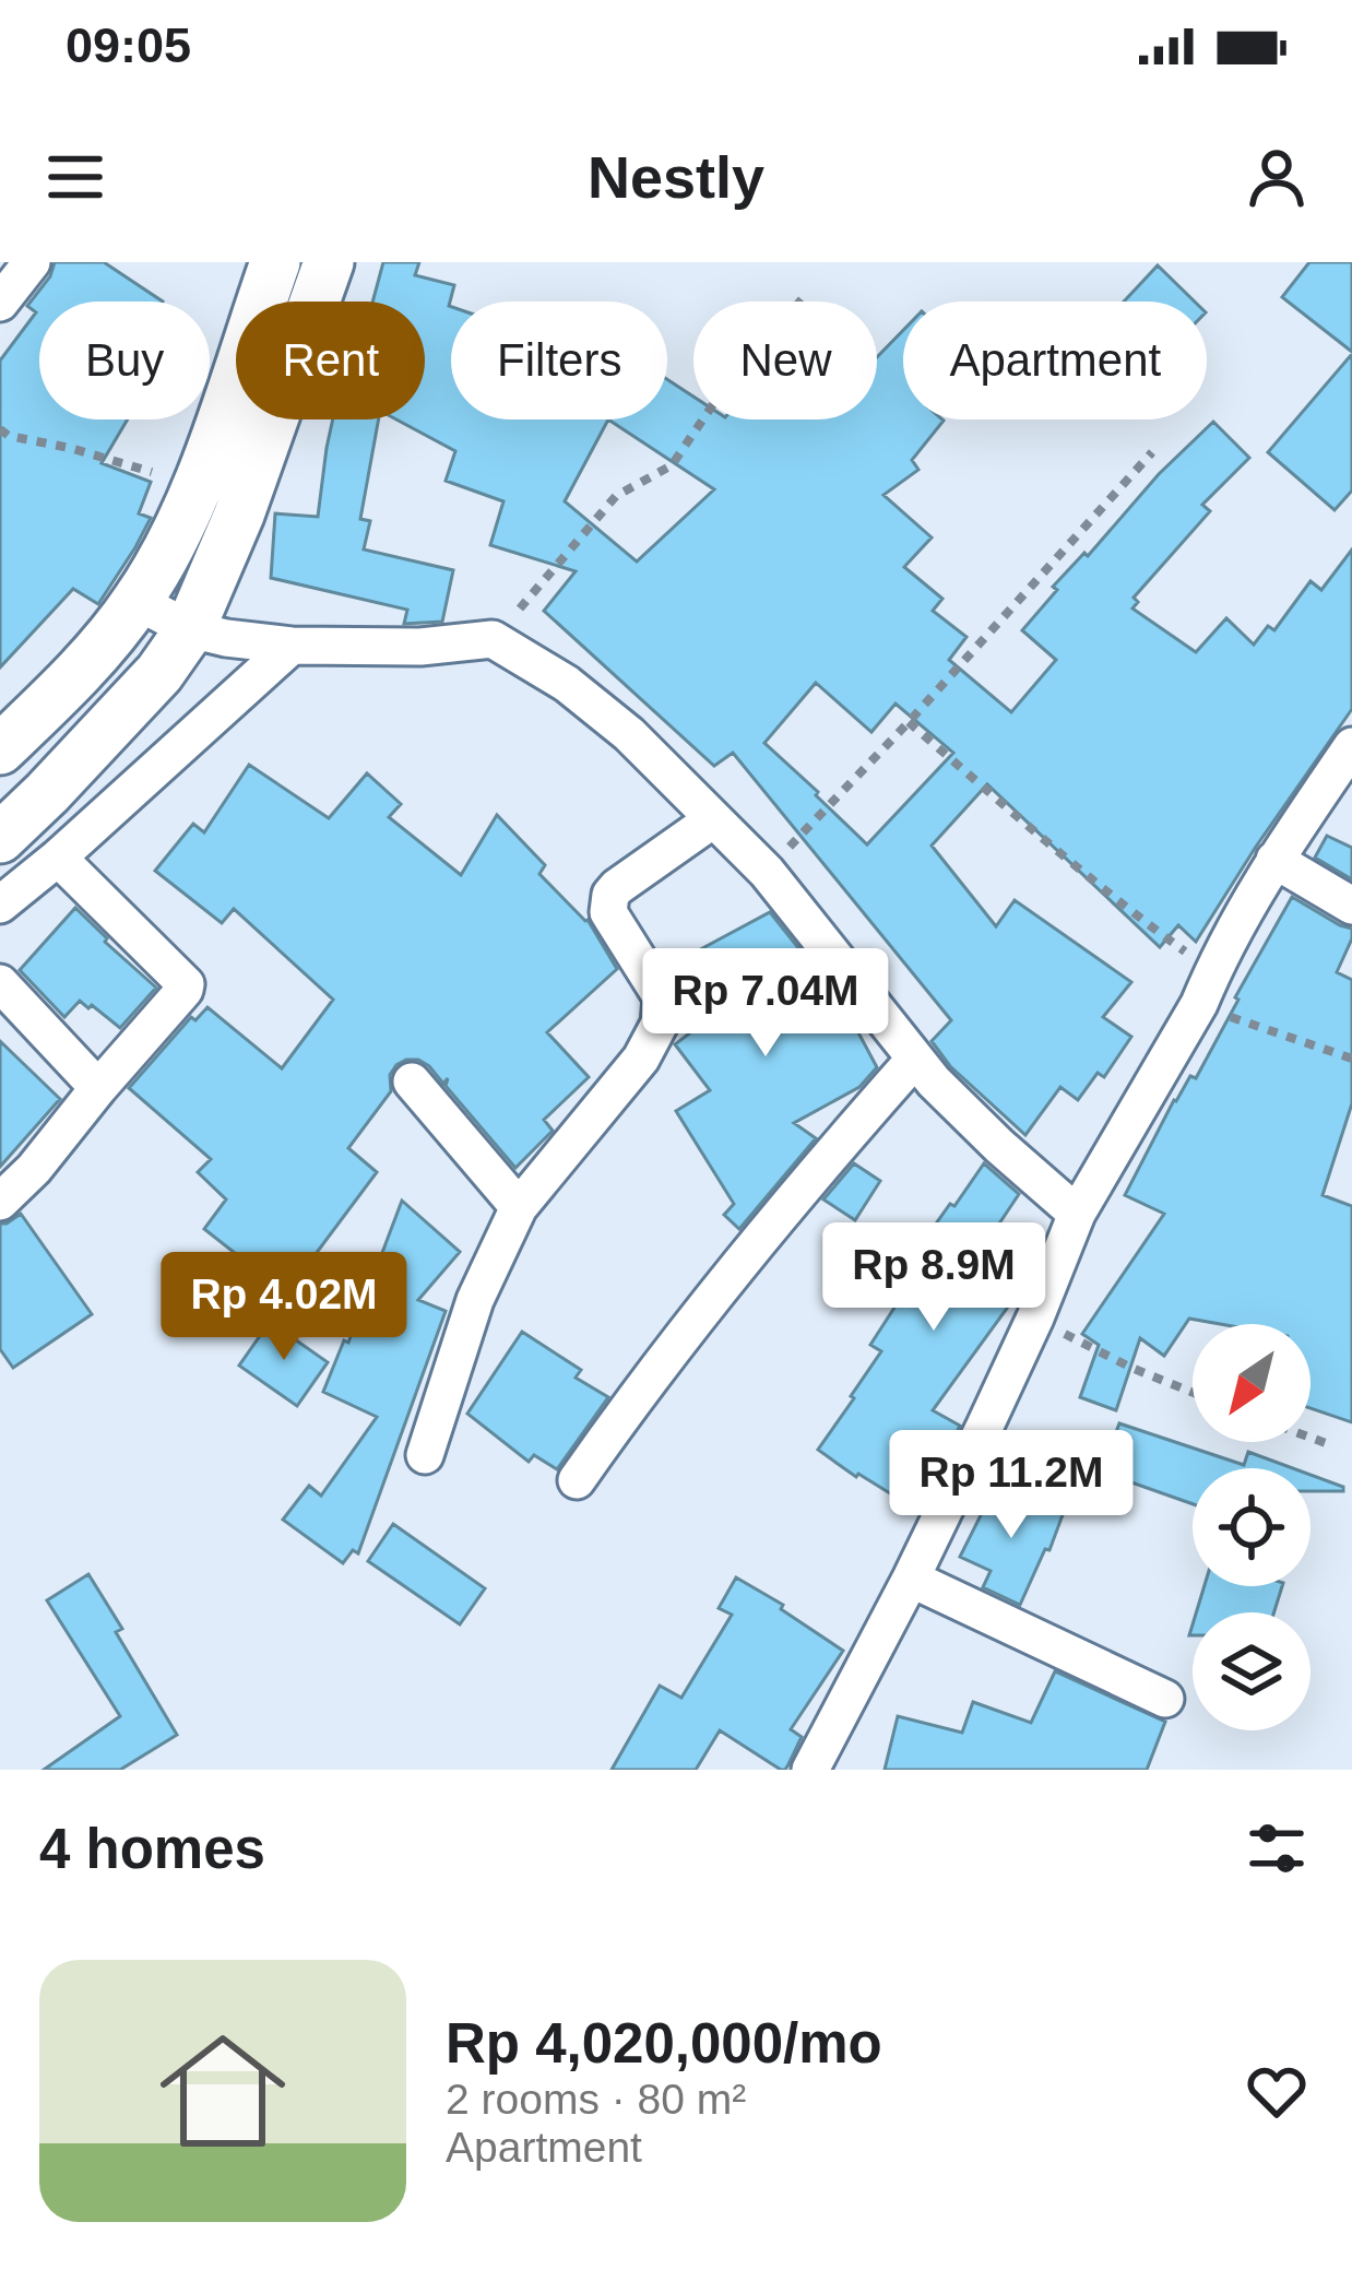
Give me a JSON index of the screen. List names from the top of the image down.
{
  "north": "bottom left",
  "page": {
    "status": "09:05",
    "header": "Nestly",
    "chip": [
      "Buy",
      "Rent",
      "Filters",
      "New",
      "Apartment"
    ],
    "price": [
      "Rp 7.04M",
      "Rp 8.9M",
      "Rp 4.02M",
      "Rp 11.2M"
    ],
    "heading": "4 homes",
    "list": [
      {
        "name": "Rp 4,020,000/mo",
        "note": "2 rooms · 80 m² · Apartment"
      }
    ]
  }
}
